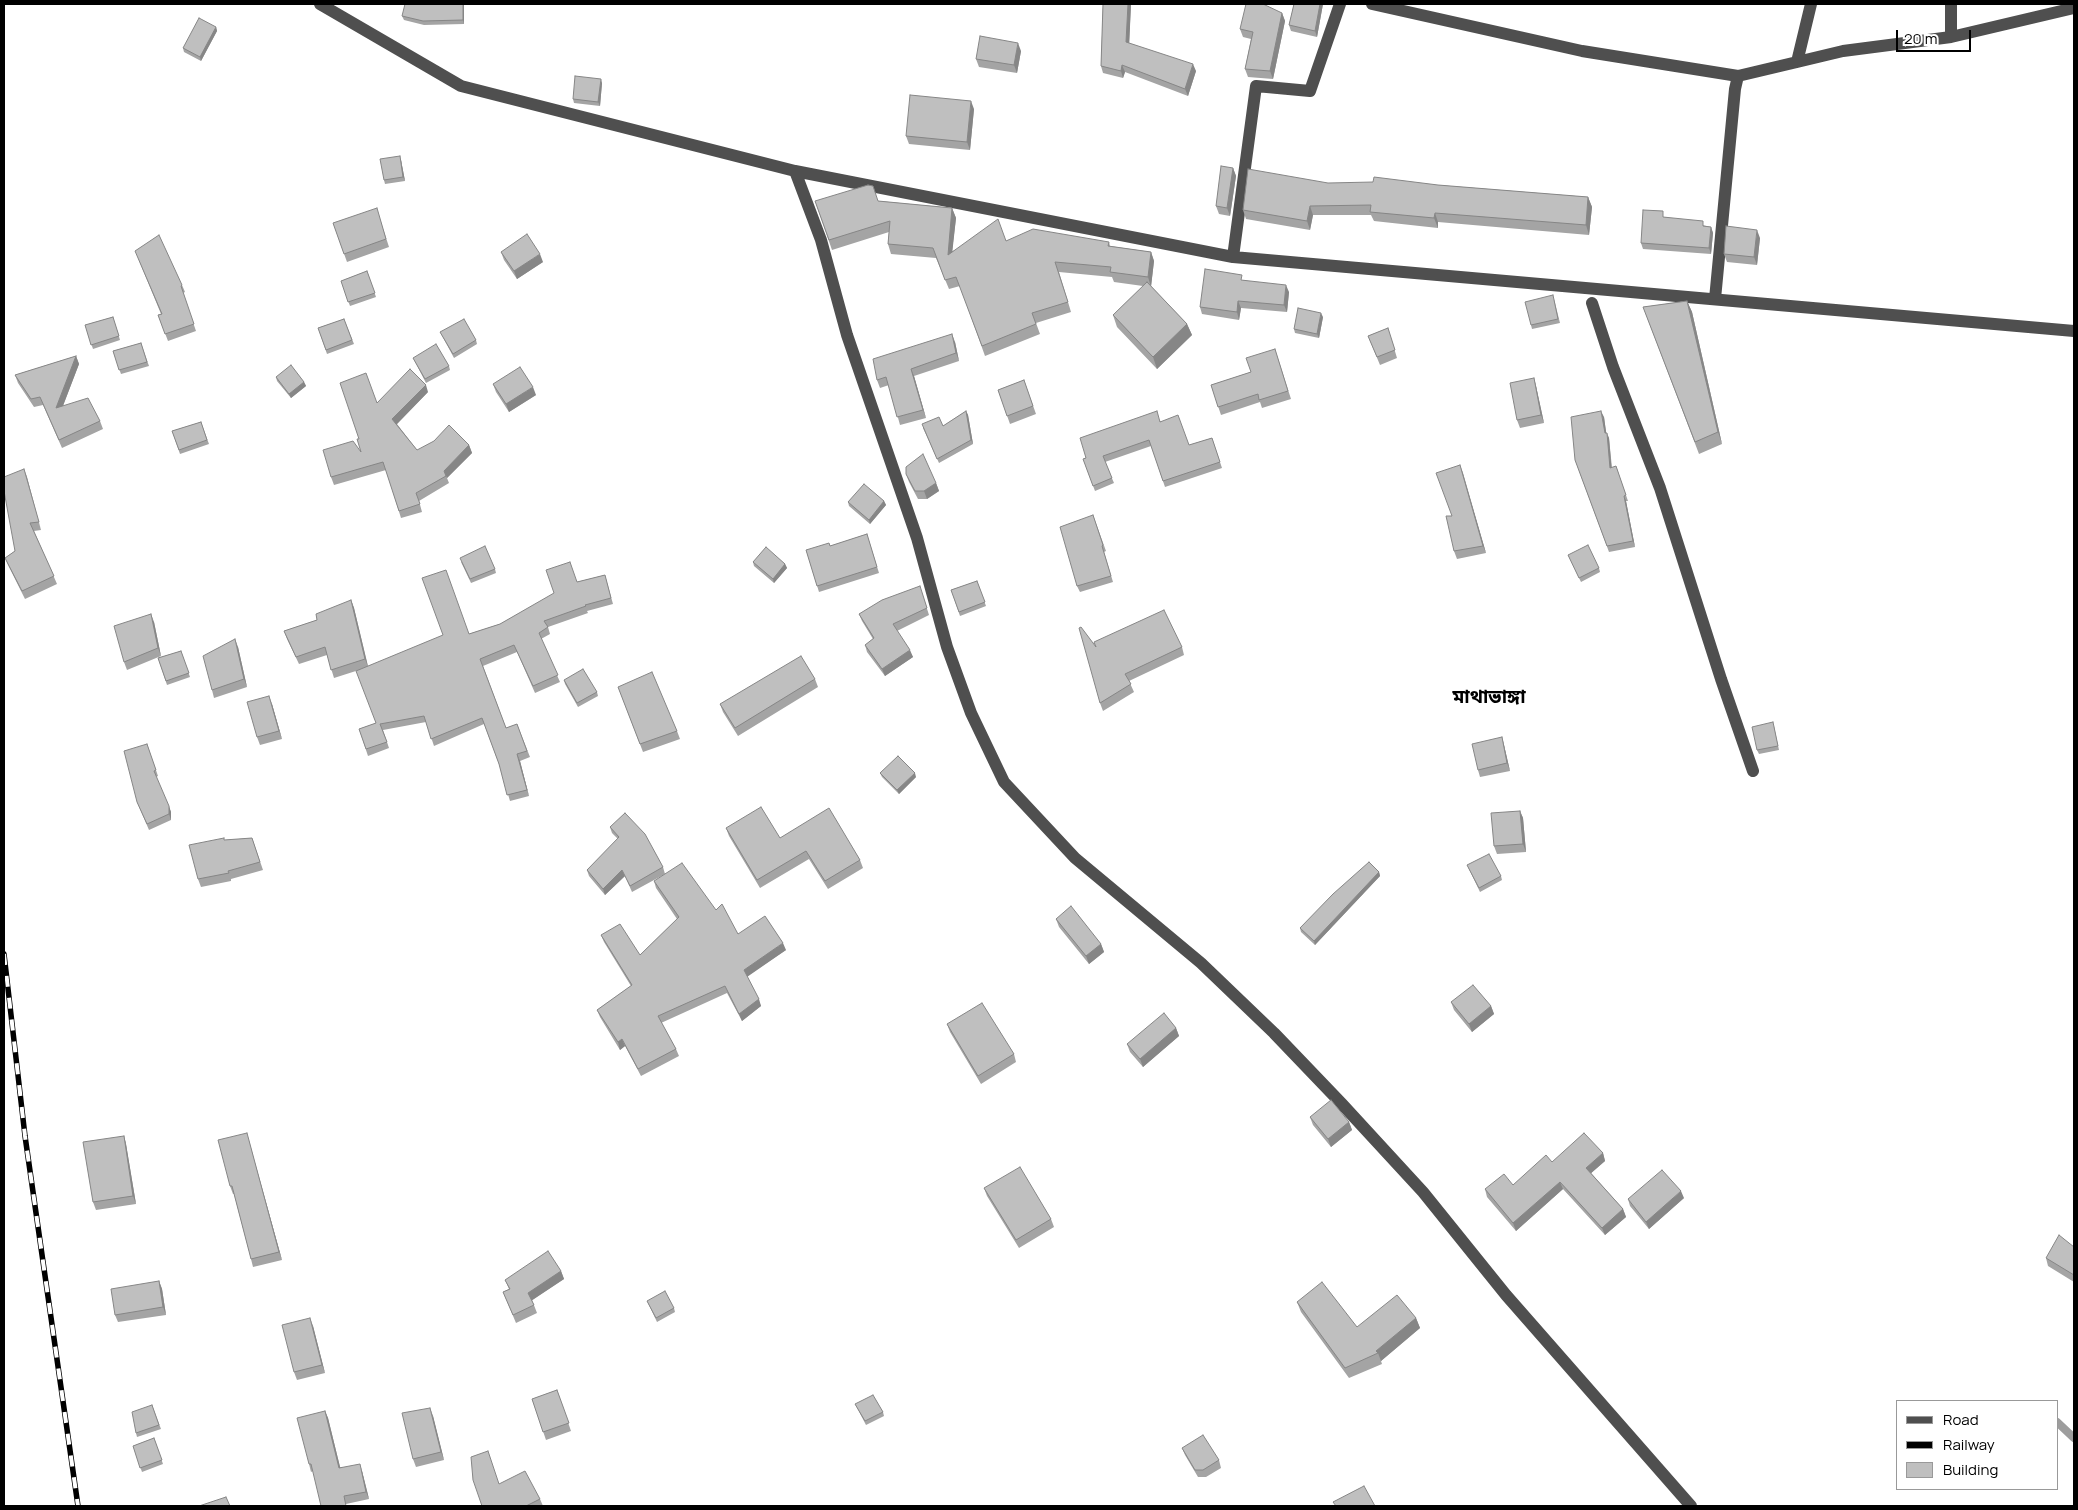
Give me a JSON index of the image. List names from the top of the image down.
{
  "districts": ["মাথাভাঙ্গা"],
  "legend": ["Road", "Railway", "Building"],
  "scale_bar": "20 m"
}
